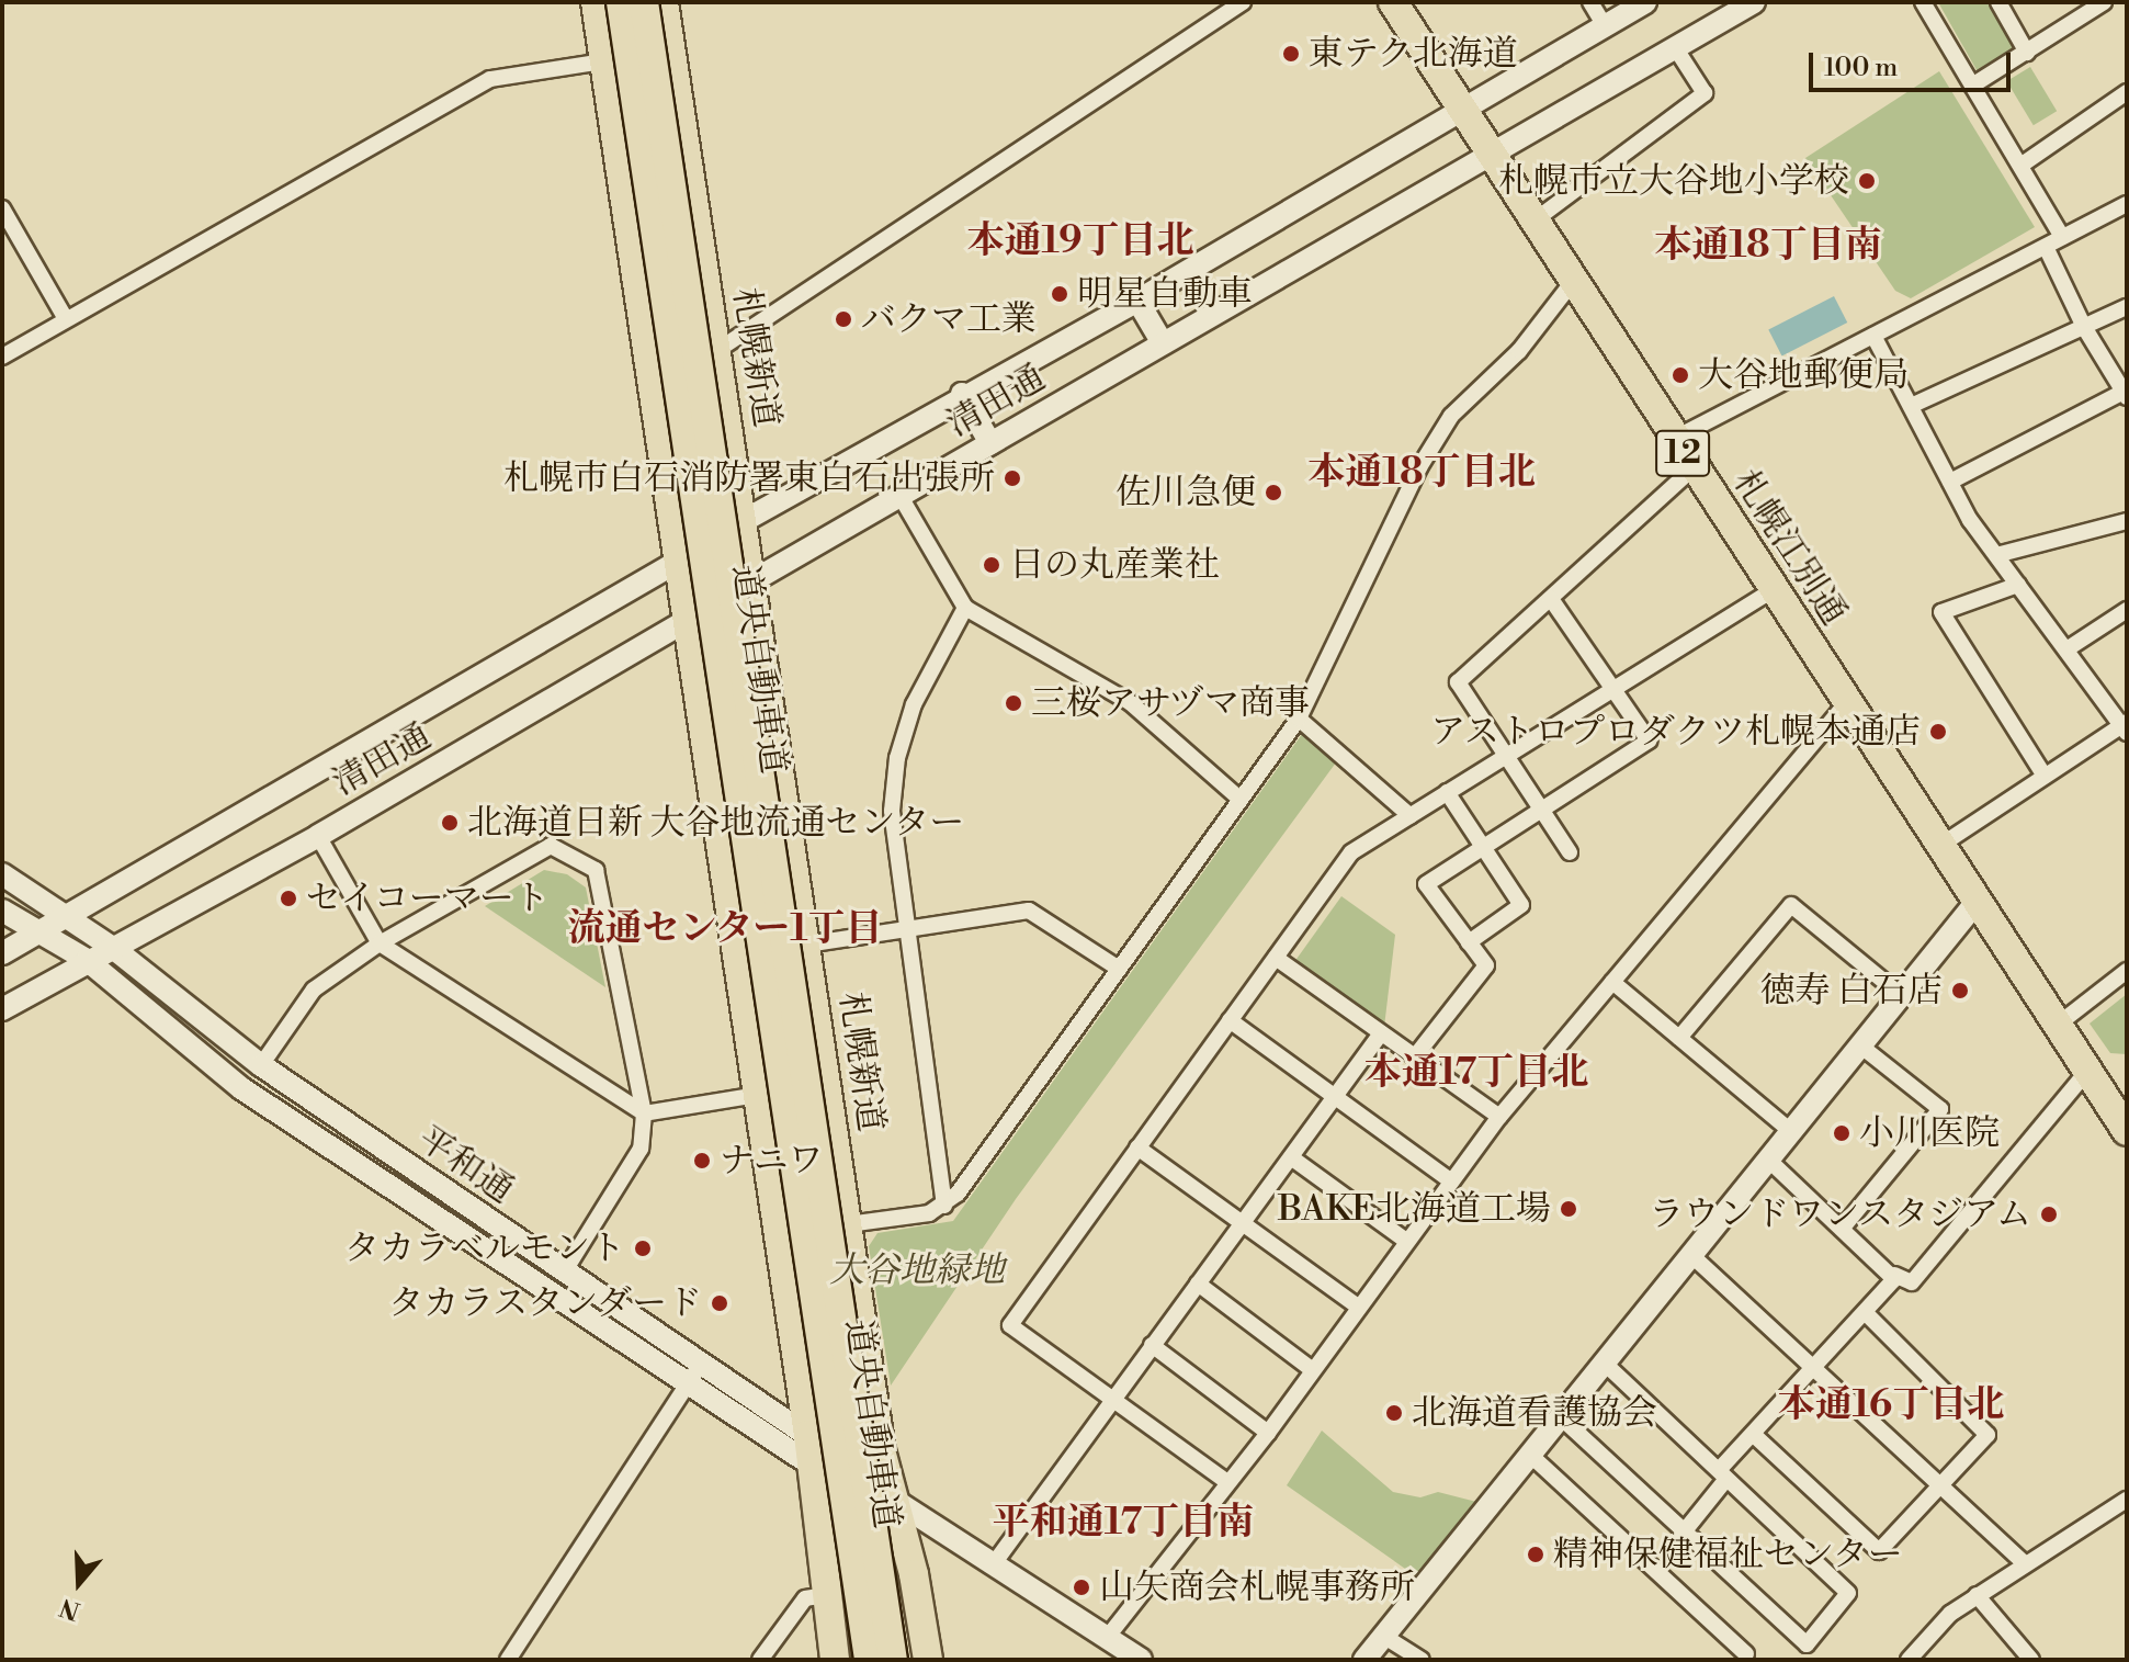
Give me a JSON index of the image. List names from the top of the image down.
{
  "streets": {
    "highway": [
      "札幌新道",
      "12",
      "札幌江別通",
      "道央自動車道"
    ],
    "street": ["清田通", "平和通"]
  },
  "crossings": [
    ["札幌新道", "清田通"],
    ["札幌新道", "平和通"],
    ["清田通", "札幌江別通"],
    ["清田通", "平和通"]
  ],
  "districts": [
    "本通19丁目北",
    "本通18丁目南",
    "本通18丁目北",
    "流通センター1丁目",
    "本通17丁目北",
    "本通16丁目北",
    "平和通17丁目南"
  ],
  "parks": ["大谷地緑地"],
  "places": [
    "東テク北海道",
    "札幌市立大谷地小学校",
    "明星自動車",
    "バクマ工業",
    "大谷地郵便局",
    "札幌市白石消防署東白石出張所",
    "佐川急便",
    "日の丸産業社",
    "三桜アサヅマ商事",
    "アストロプロダクツ札幌本通店",
    "北海道日新 大谷地流通センター",
    "セイコーマート",
    "徳寿 白石店",
    "小川医院",
    "ナニワ",
    "BAKE北海道工場",
    "ラウンドワンスタジアム",
    "タカラベルモント",
    "タカラスタンダード",
    "北海道看護協会",
    "精神保健福祉センター",
    "山矢商会札幌事務所"
  ],
  "scale_bar": "100 m",
  "north": "bottom"
}
